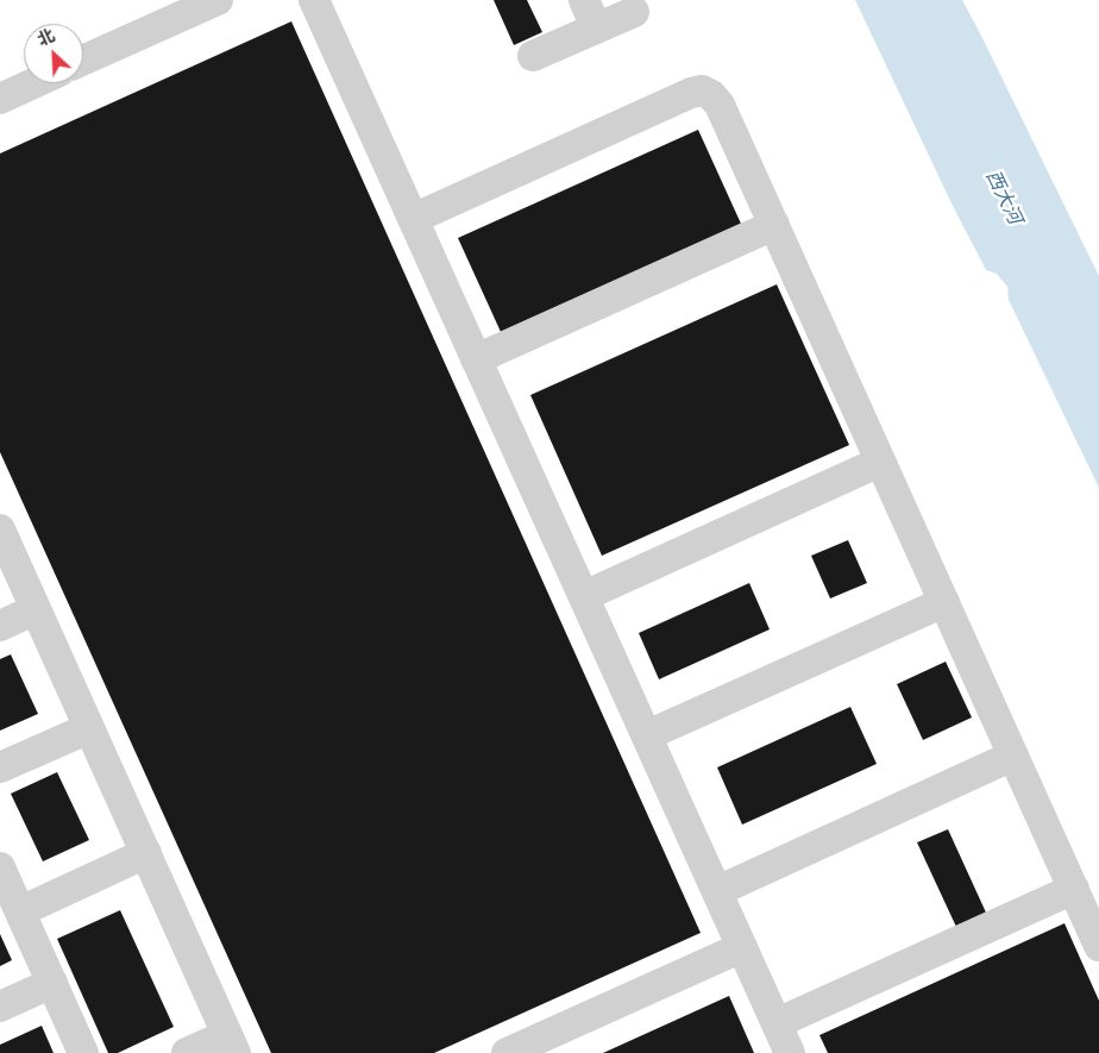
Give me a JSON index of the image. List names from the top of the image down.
{
  "water": ["西大河"],
  "north": "top left"
}
